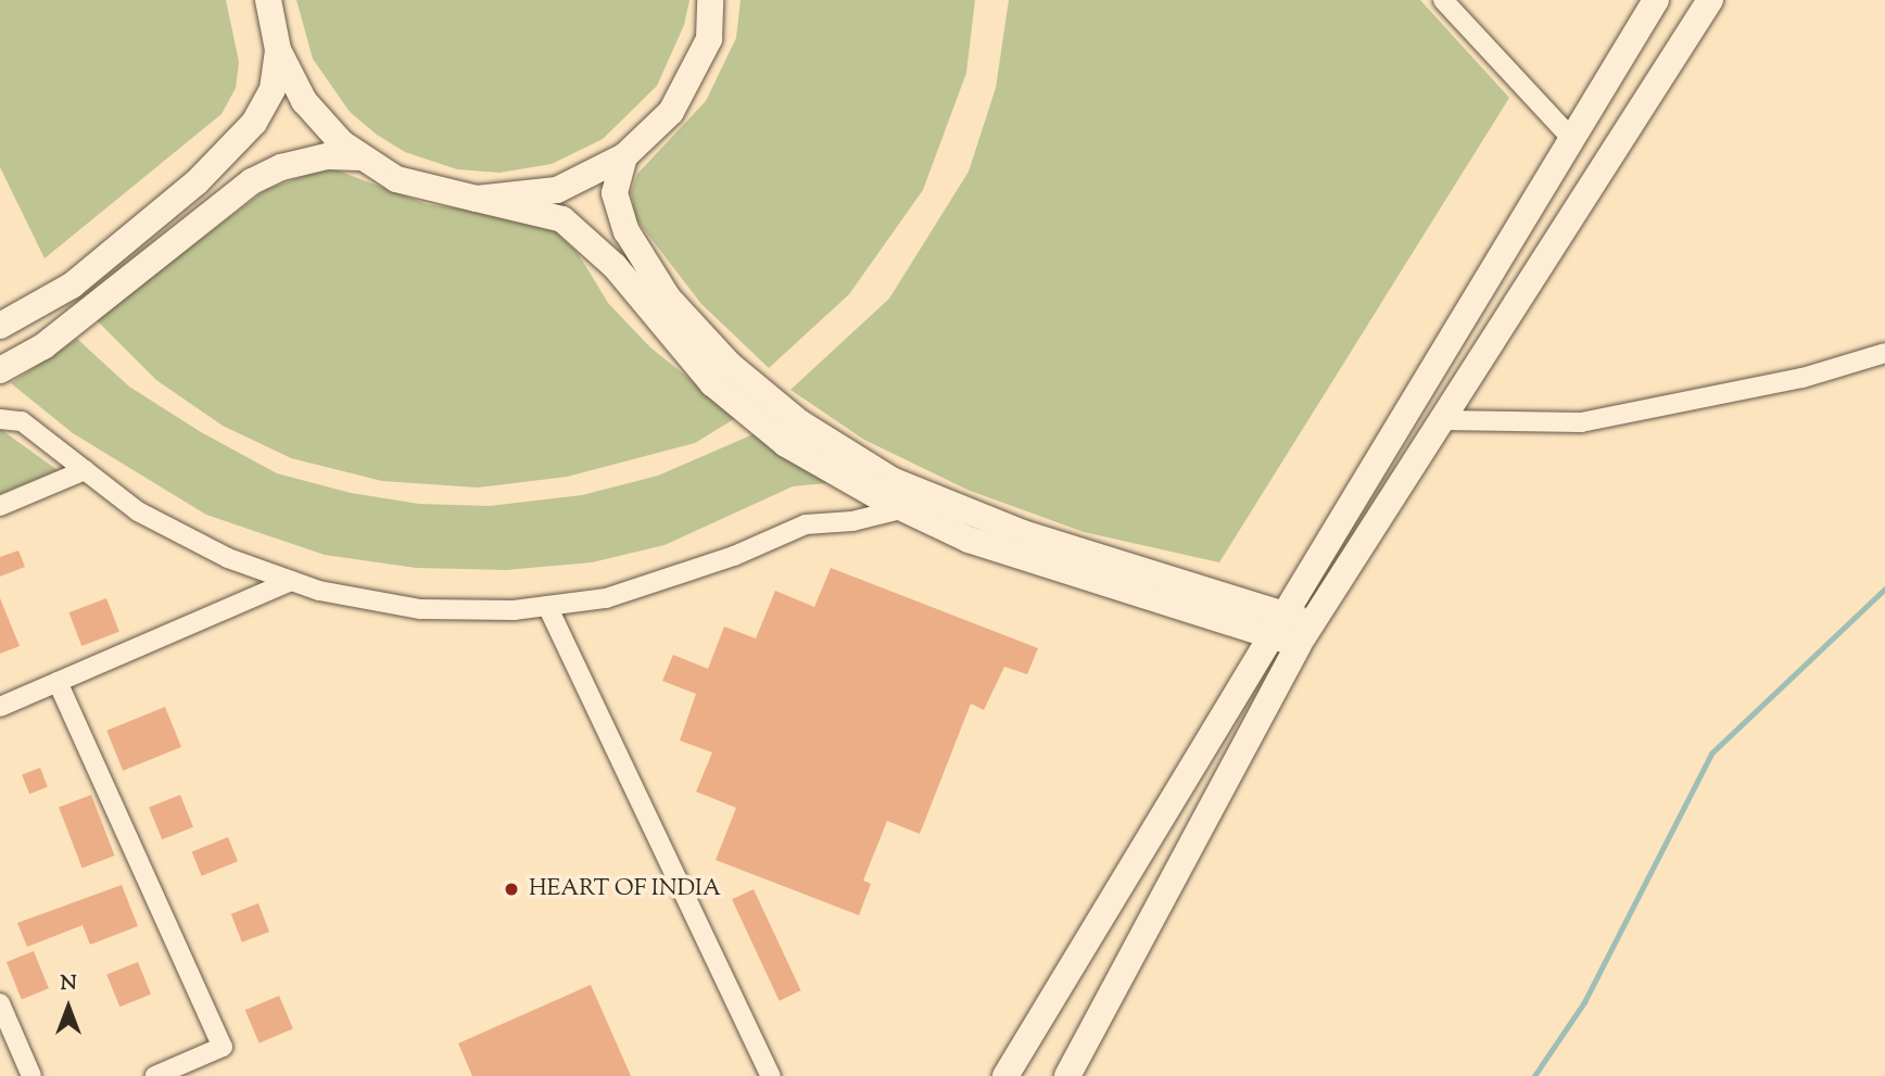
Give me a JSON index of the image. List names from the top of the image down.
{
  "places": ["HEART OF INDIA"],
  "north": "top"
}
